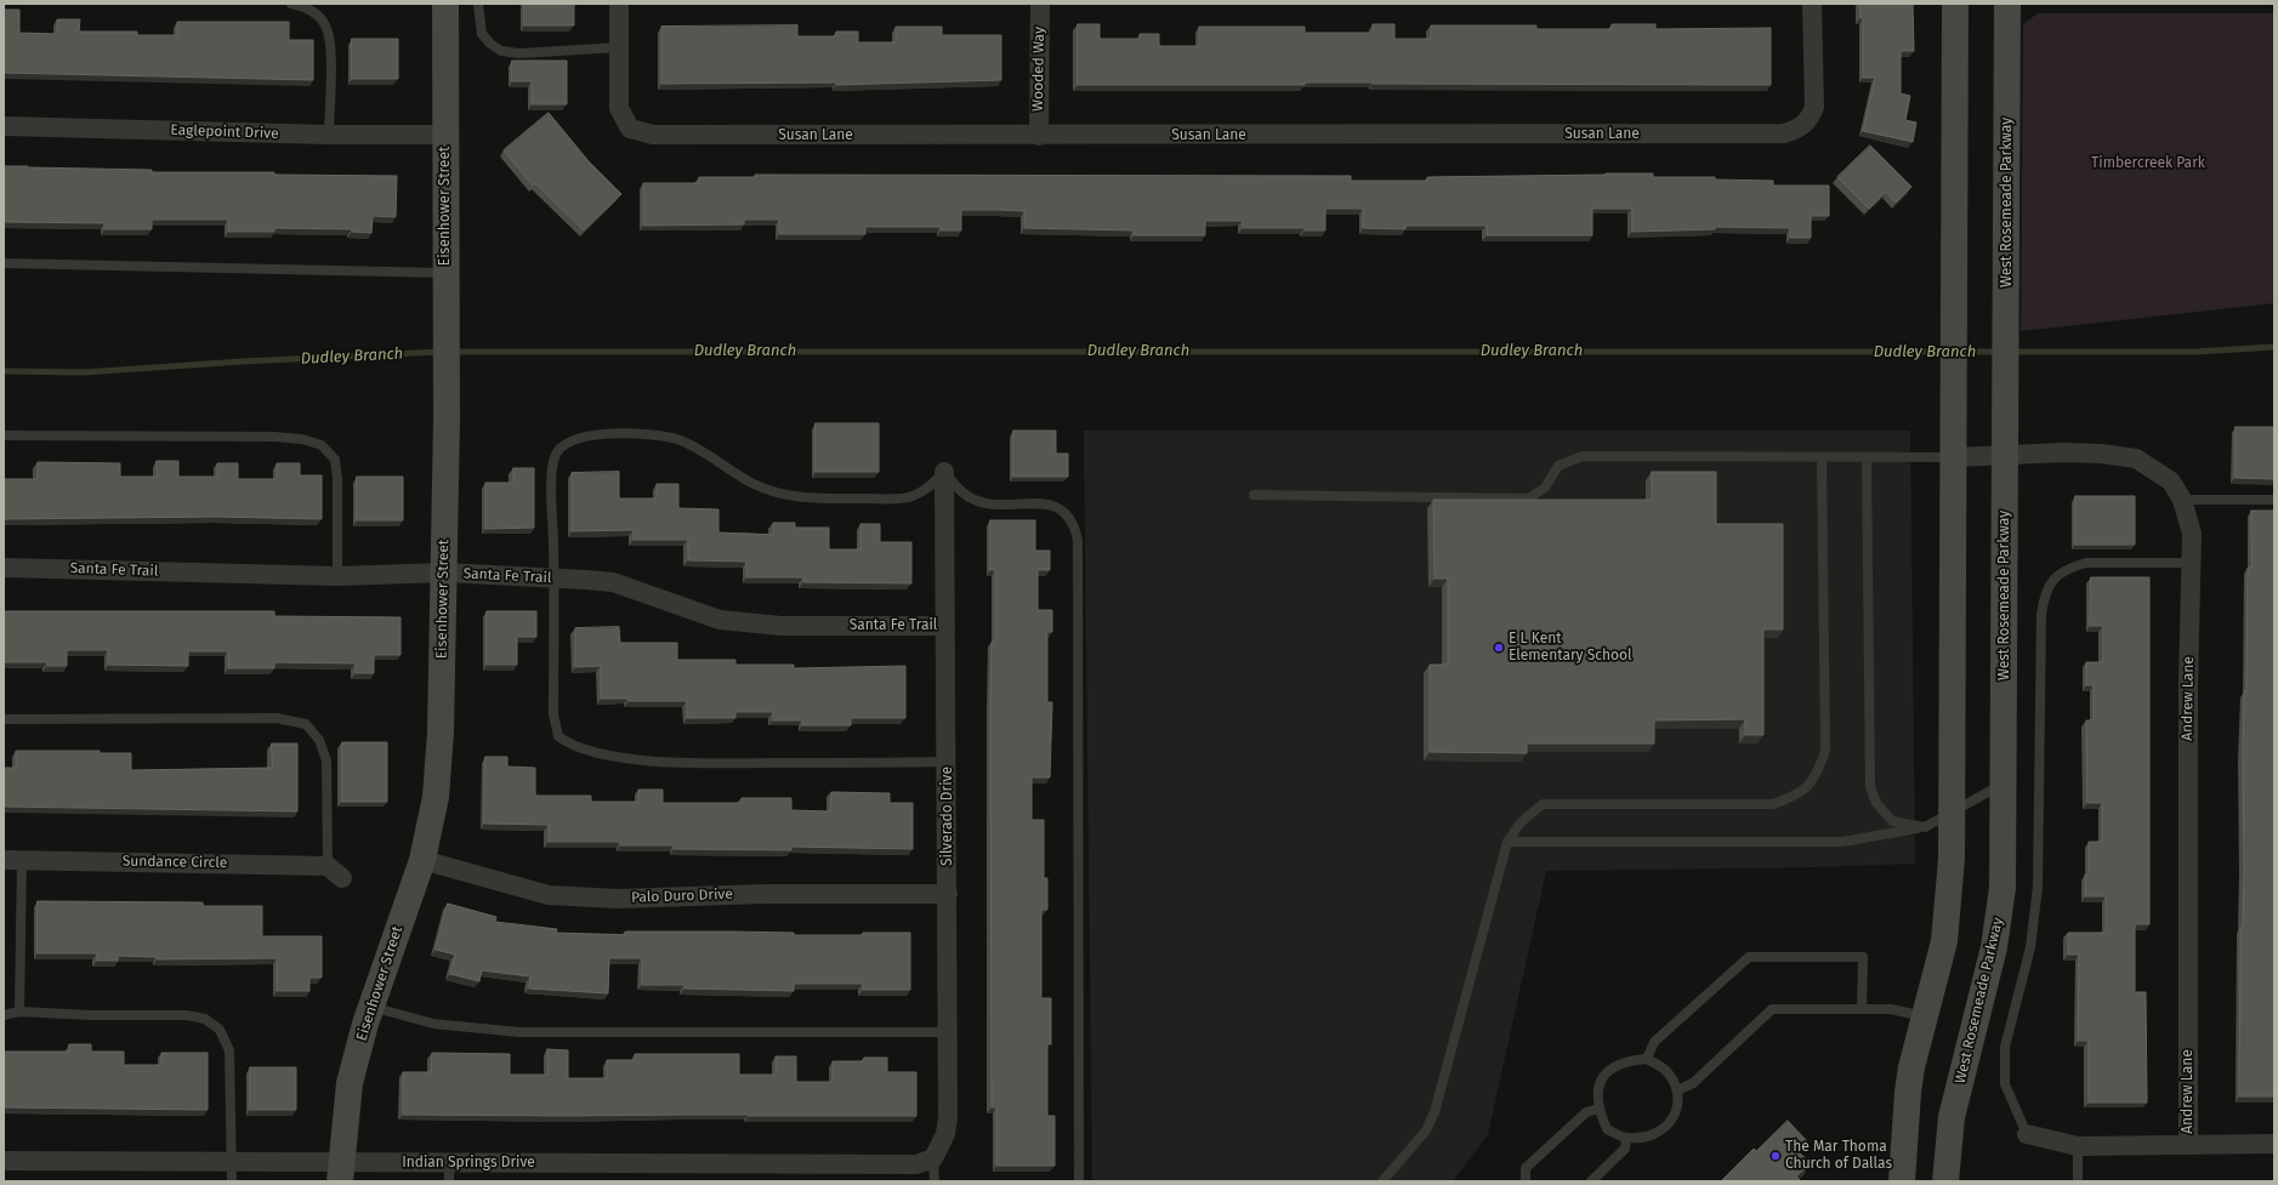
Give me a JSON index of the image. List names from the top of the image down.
{
  "streets": {
    "main road": ["West Rosemeade Parkway", "Eisenhower Street"],
    "street": [
      "Wooded Way",
      "Eaglepoint Drive",
      "Susan Lane",
      "Santa Fe Trail",
      "Andrew Lane",
      "Silverado Drive",
      "Sundance Circle",
      "Palo Duro Drive",
      "Indian Springs Drive"
    ]
  },
  "crossings": [
    ["Wooded Way", "Susan Lane"],
    ["Eaglepoint Drive", "Eisenhower Street"],
    ["West Rosemeade Parkway", "Andrew Lane"],
    ["Eisenhower Street", "Santa Fe Trail"],
    ["Eisenhower Street", "Palo Duro Drive"],
    ["Eisenhower Street", "Indian Springs Drive"],
    ["Santa Fe Trail", "Silverado Drive"],
    ["Silverado Drive", "Palo Duro Drive"],
    ["Silverado Drive", "Indian Springs Drive"]
  ],
  "water": ["Dudley Branch"],
  "parks": ["Timbercreek Park"],
  "places": ["E L Kent Elementary School", "The Mar Thoma Church of Dallas"]
}
